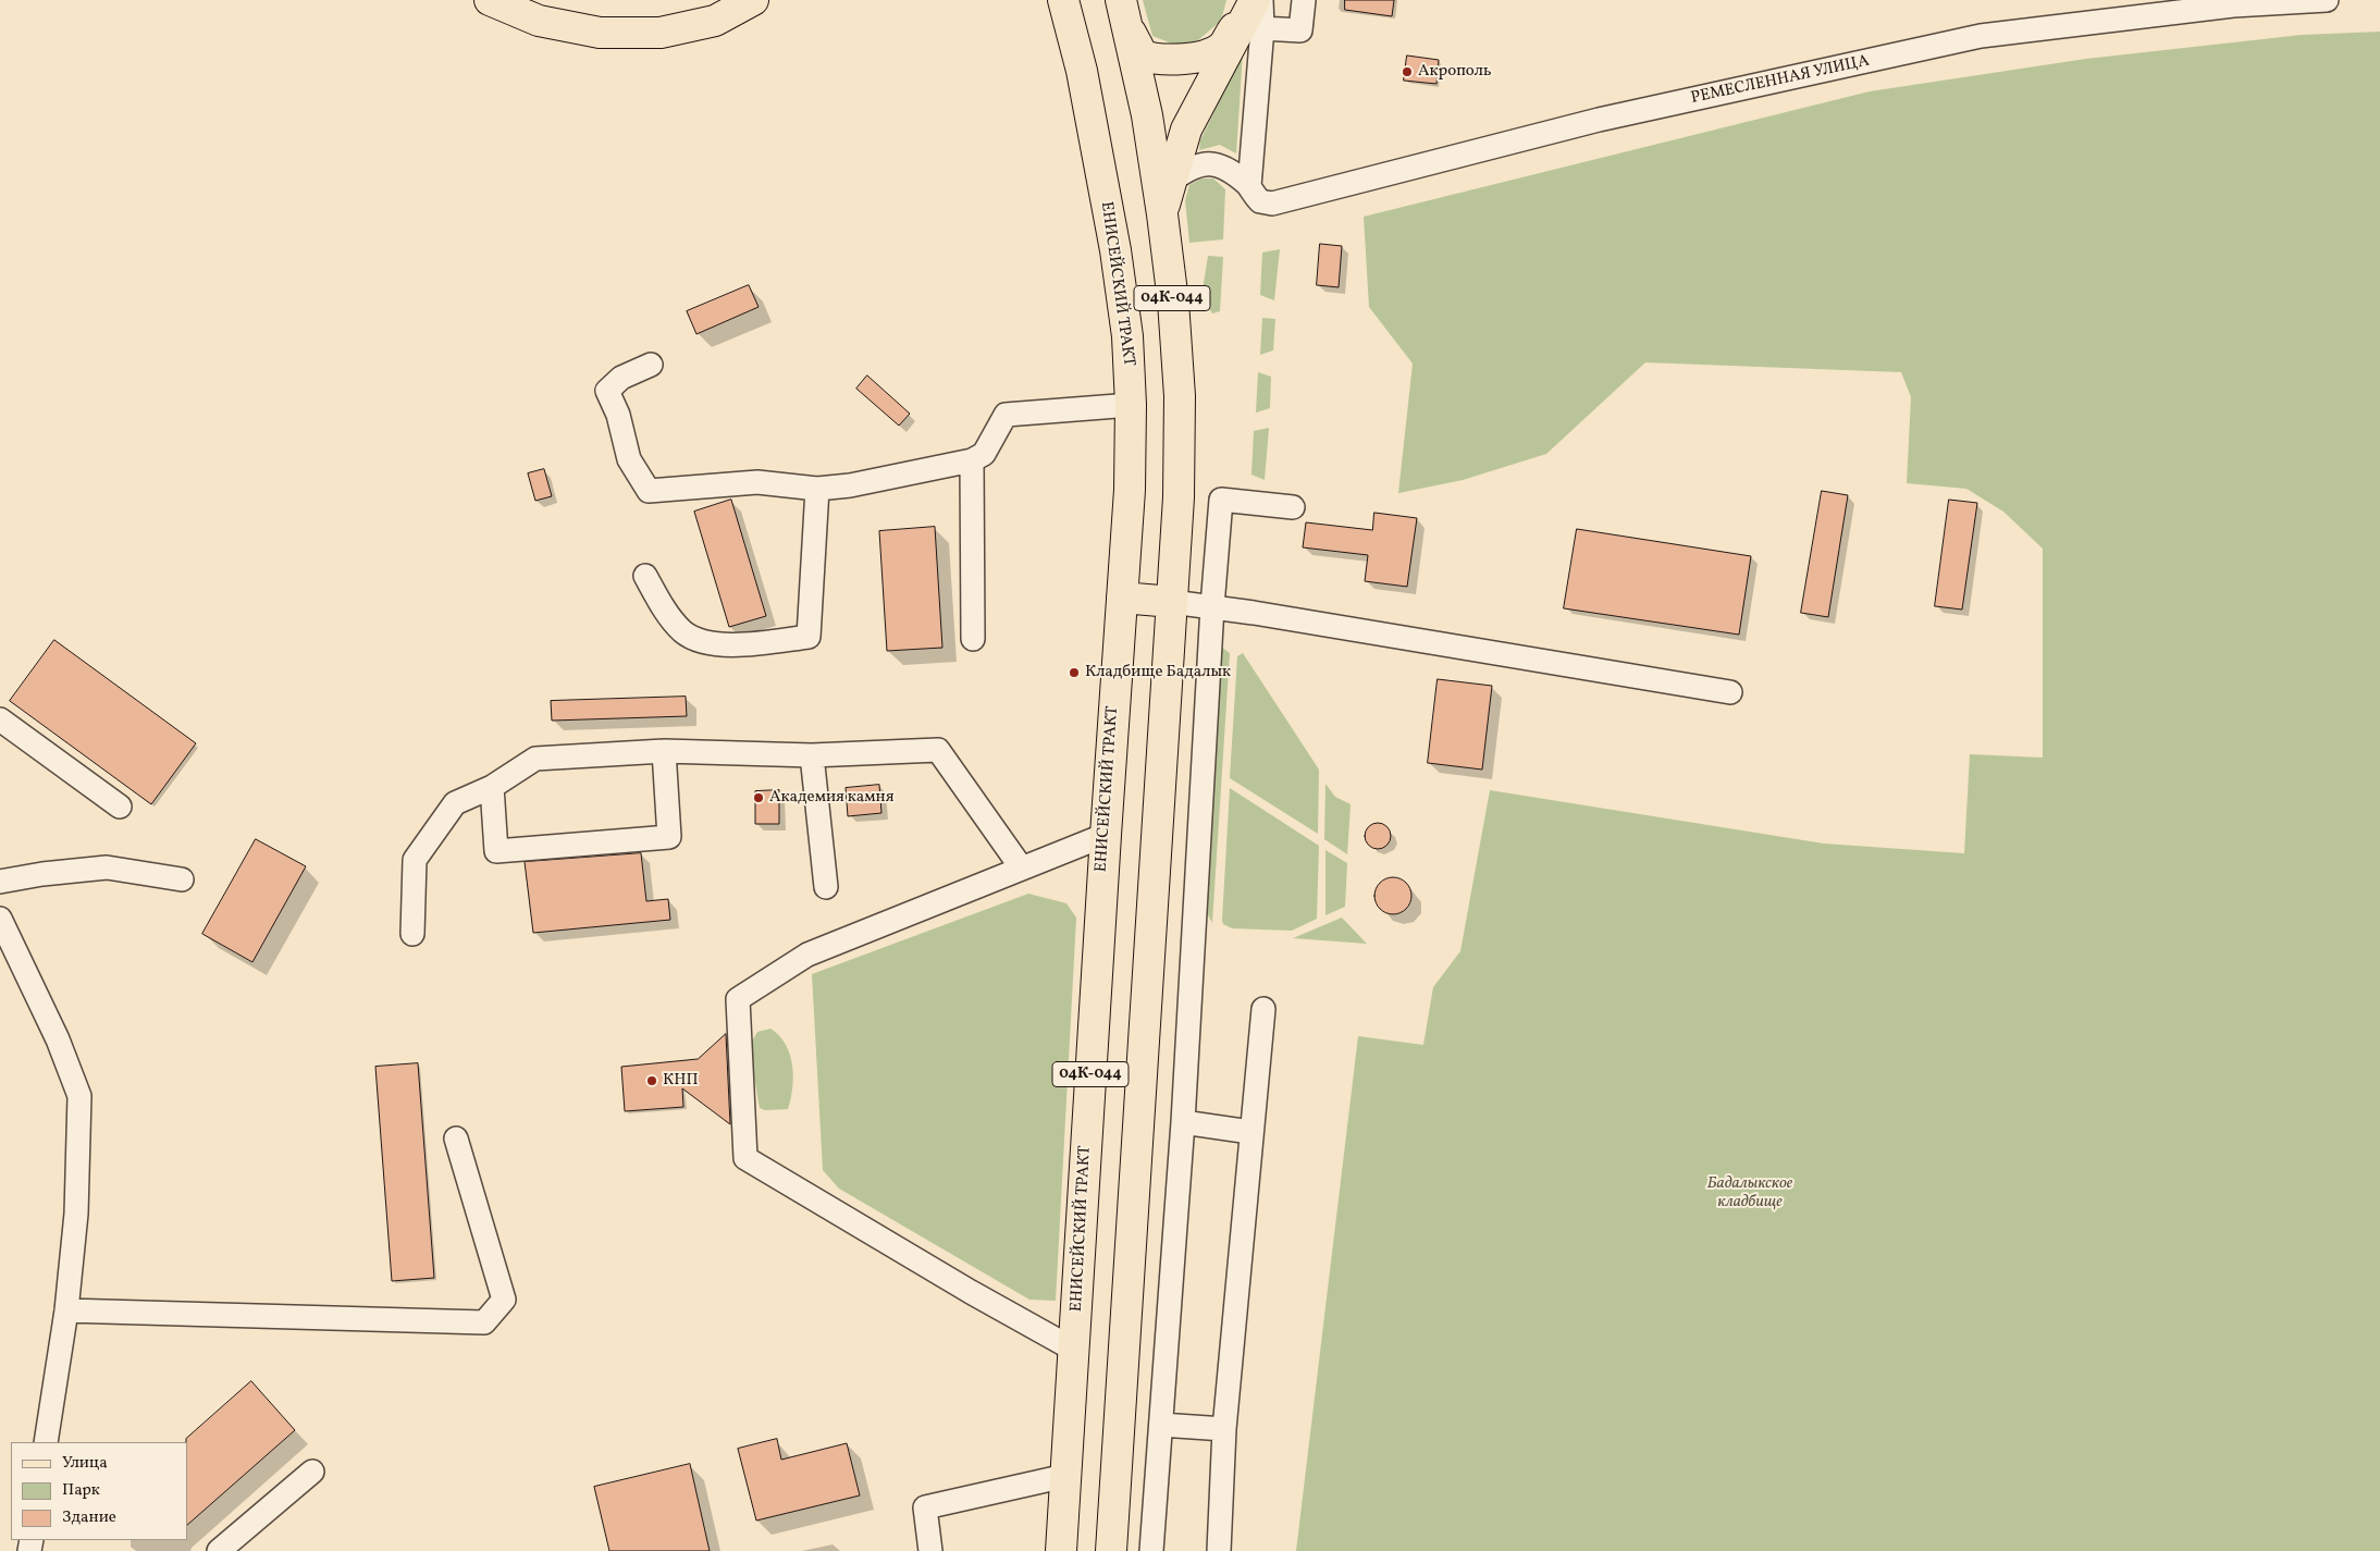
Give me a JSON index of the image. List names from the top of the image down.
{
  "streets": {
    "main road": ["ЕНИСЕЙСКИЙ ТРАКТ", "04К-044"],
    "street": ["РЕМЕСЛЕННАЯ УЛИЦА"]
  },
  "parks": ["Бадалыкское кладбище"],
  "places": [
    "Акрополь",
    "Кладбище Бадалык",
    "Академия камня",
    "КНП"
  ],
  "legend": ["Улица", "Парк", "Здание"]
}
